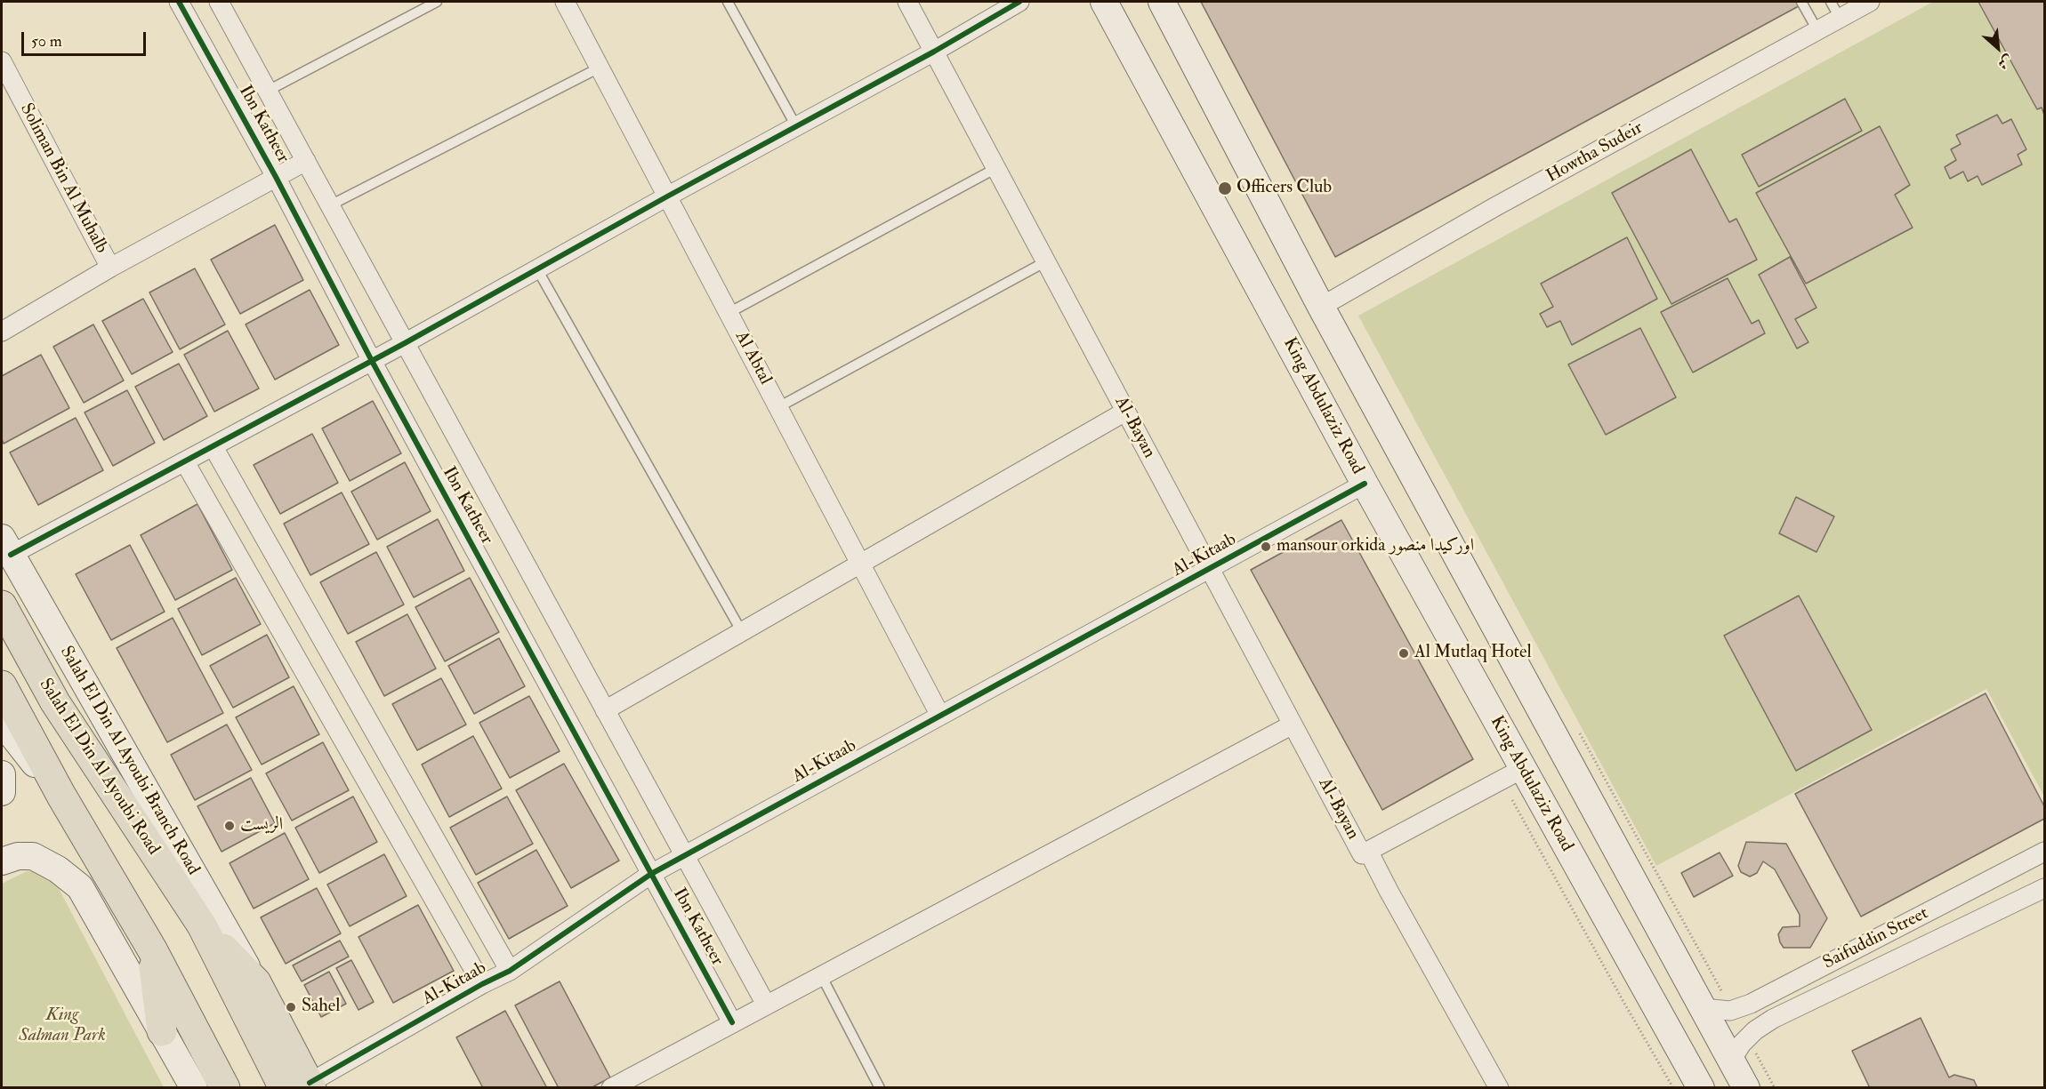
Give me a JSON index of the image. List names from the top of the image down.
{
  "streets": {
    "main road": ["King Abdulaziz Road", "Salah El Din Al Ayoubi Branch Road", "Salah El Din Al Ayoubi Road"],
    "street": [
      "Ibn Katheer",
      "Howtha Sudeir",
      "Soliman Bin Al Muhalb",
      "Al Abtal",
      "Al-Bayan",
      "Al-Kitaab",
      "Saifuddin Street"
    ]
  },
  "crossings": [
    ["Ibn Katheer", "Al-Kitaab"],
    ["Al Abtal", "Al-Kitaab"],
    ["King Abdulaziz Road", "Al-Kitaab"],
    ["Al-Bayan", "Al-Kitaab"],
    ["Al-Kitaab", "Salah El Din Al Ayoubi Road"],
    ["Salah El Din Al Ayoubi Branch Road", "Salah El Din Al Ayoubi Road"]
  ],
  "parks": ["King Salman Park"],
  "places": [
    "Officers Club",
    "mansour orkida اوركيدا منصور",
    "Al Mutlaq Hotel",
    "الريست",
    "Sahel"
  ],
  "scale_bar": "50 m",
  "north": "bottom right"
}
